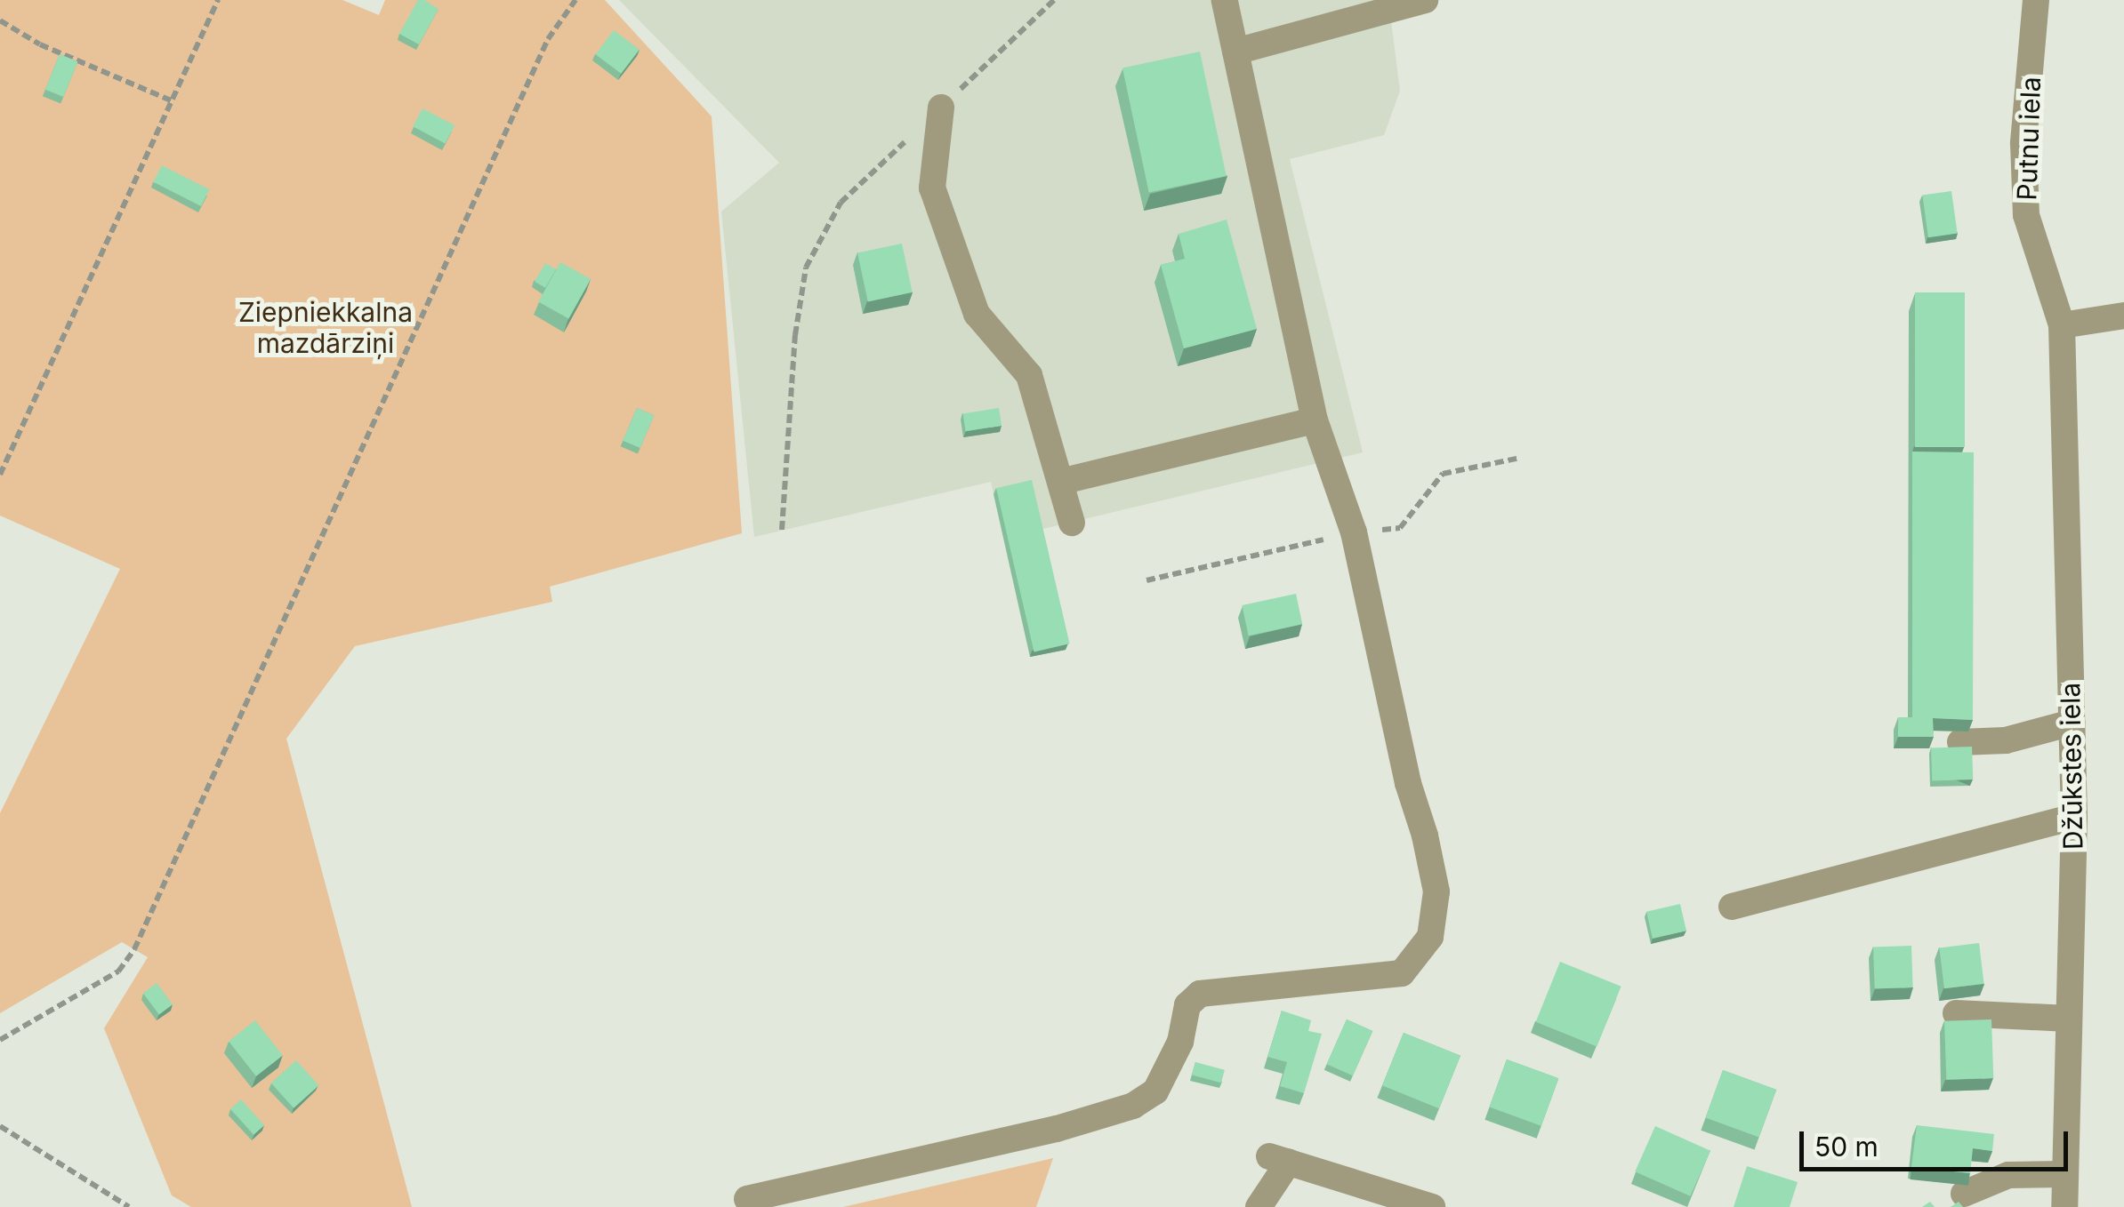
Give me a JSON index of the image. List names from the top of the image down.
{
  "streets": {
    "street": ["Putnu iela", "Džūkstes iela"]
  },
  "crossings": [
    ["Putnu iela", "Džūkstes iela"]
  ],
  "parks": ["Ziepniekkalna mazdārziņi"],
  "scale_bar": "50 m"
}
